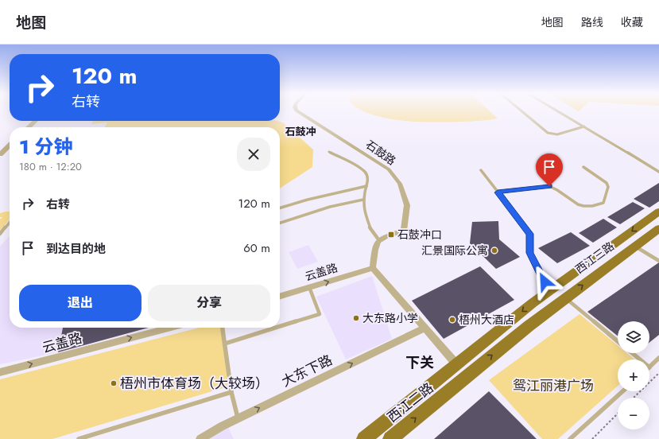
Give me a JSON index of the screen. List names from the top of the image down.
{
  "streets": {
    "main road": ["西江三路", "西江二路"],
    "street": ["石鼓路", "云盖路", "大东下路"]
  },
  "crossings": [
    ["西江三路", "西江二路"]
  ],
  "one_way": ["云盖路", "大东下路"],
  "districts": ["石鼓冲", "下关"],
  "parks": ["鸳江丽港广场"],
  "places": {
    "transit": ["石鼓冲口"],
    "other": [
      "汇景国际公寓",
      "大东路小学",
      "梧州大酒店",
      "梧州市体育场（大较场）"
    ]
  },
  "page": {
    "header": "地图",
    "nav": ["地图", "路线", "收藏"],
    "turn": ["120 m", "右转"],
    "heading": ["1 分钟", "180 m · 12:20"],
    "list": [
      {
        "name": "右转",
        "value": "120 m"
      },
      {
        "name": "到达目的地",
        "value": "60 m"
      }
    ],
    "buttons": ["退出", "分享"],
    "map_buttons": ["+", "−"]
  }
}
